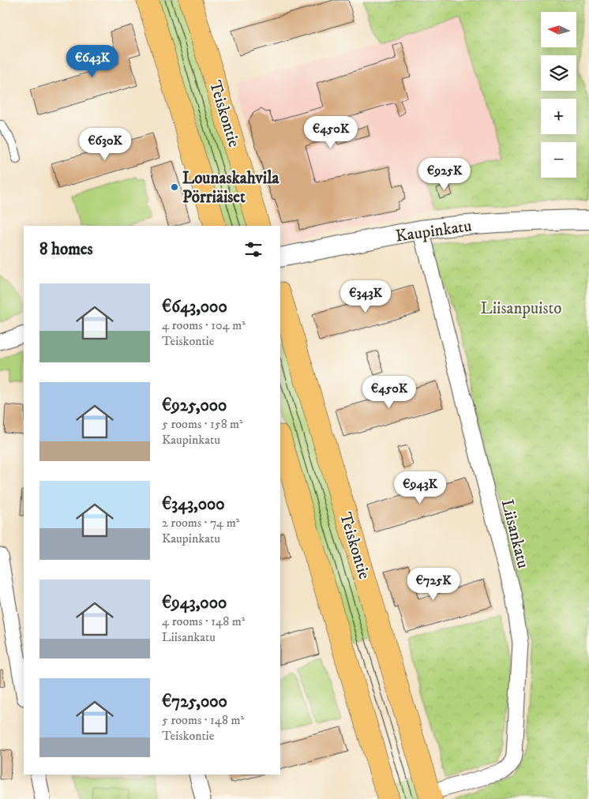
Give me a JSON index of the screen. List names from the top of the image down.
{
  "streets": {
    "main road": ["Teiskontie"],
    "street": ["Kaupinkatu", "Liisankatu"]
  },
  "crossings": [
    ["Teiskontie", "Liisankatu"],
    ["Kaupinkatu", "Liisankatu"]
  ],
  "parks": ["Liisanpuisto"],
  "places": ["Lounaskahvila Pörriäiset"],
  "north": "left",
  "page": {
    "map_buttons": ["+", "−"],
    "price": [
      "€643K",
      "€450K",
      "€630K",
      "€925K",
      "€343K",
      "€450K",
      "€943K",
      "€725K"
    ],
    "heading": "8 homes",
    "list": [
      {
        "name": "€643,000",
        "note": "4 rooms · 104 m² · Teiskontie"
      },
      {
        "name": "€925,000",
        "note": "5 rooms · 158 m² · Kaupinkatu"
      },
      {
        "name": "€343,000",
        "note": "2 rooms · 74 m² · Kaupinkatu"
      },
      {
        "name": "€943,000",
        "note": "4 rooms · 148 m² · Liisankatu"
      },
      {
        "name": "€725,000",
        "note": "5 rooms · 148 m² · Teiskontie"
      }
    ]
  }
}
